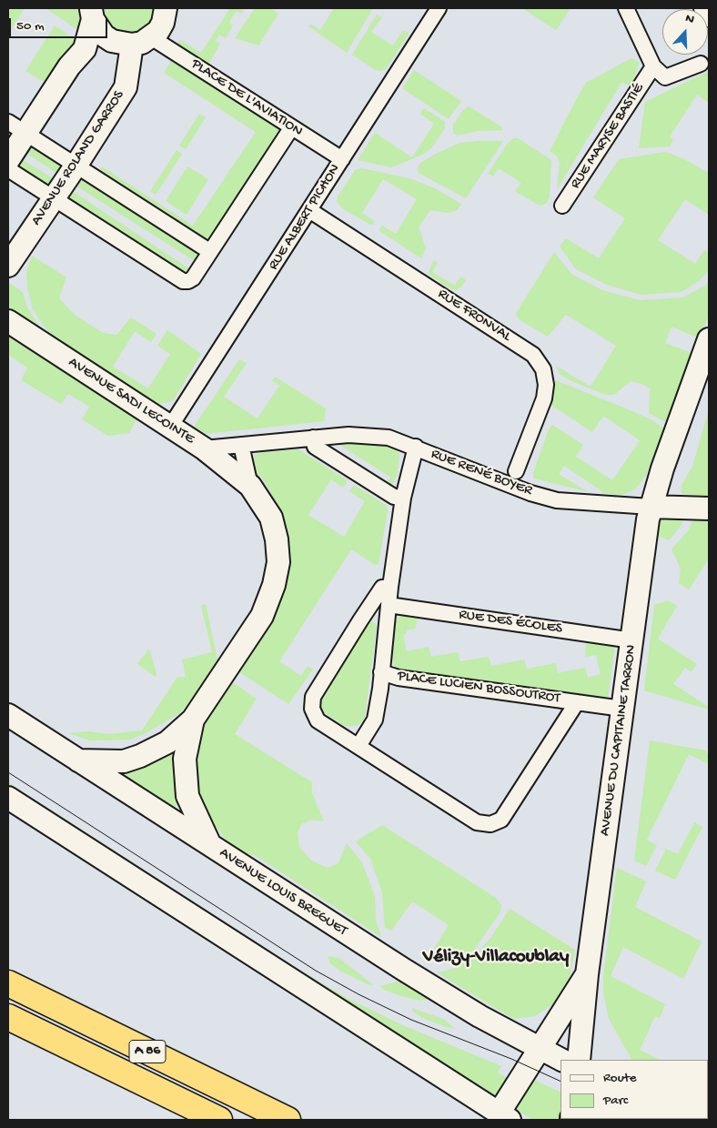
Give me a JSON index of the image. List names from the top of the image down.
{
  "streets": {
    "highway": ["A 86"],
    "street": [
      "PLACE DE L'AVIATION",
      "RUE MARYSE BASTIÉ",
      "AVENUE ROLAND GARROS",
      "RUE ALBERT PICHON",
      "RUE FRONVAL",
      "AVENUE SADI LECOINTE",
      "RUE RENÉ BOYER",
      "RUE DES ÉCOLES",
      "PLACE LUCIEN BOSSOUTROT",
      "AVENUE DU CAPITAINE TARRON",
      "AVENUE LOUIS BREGUET"
    ]
  },
  "crossings": [
    ["PLACE DE L'AVIATION", "AVENUE ROLAND GARROS"],
    ["PLACE DE L'AVIATION", "RUE ALBERT PICHON"],
    ["RUE ALBERT PICHON", "RUE FRONVAL"],
    ["RUE ALBERT PICHON", "AVENUE SADI LECOINTE"],
    ["AVENUE SADI LECOINTE", "RUE RENÉ BOYER"],
    ["AVENUE SADI LECOINTE", "AVENUE LOUIS BREGUET"],
    ["RUE RENÉ BOYER", "PLACE LUCIEN BOSSOUTROT"],
    ["RUE RENÉ BOYER", "AVENUE DU CAPITAINE TARRON"],
    ["RUE DES ÉCOLES", "PLACE LUCIEN BOSSOUTROT"],
    ["RUE DES ÉCOLES", "AVENUE DU CAPITAINE TARRON"],
    ["PLACE LUCIEN BOSSOUTROT", "AVENUE DU CAPITAINE TARRON"],
    ["AVENUE DU CAPITAINE TARRON", "AVENUE LOUIS BREGUET"]
  ],
  "districts": ["Vélizy-Villacoublay"],
  "legend": ["Route", "Parc"],
  "scale_bar": "50 m",
  "north": "top"
}
